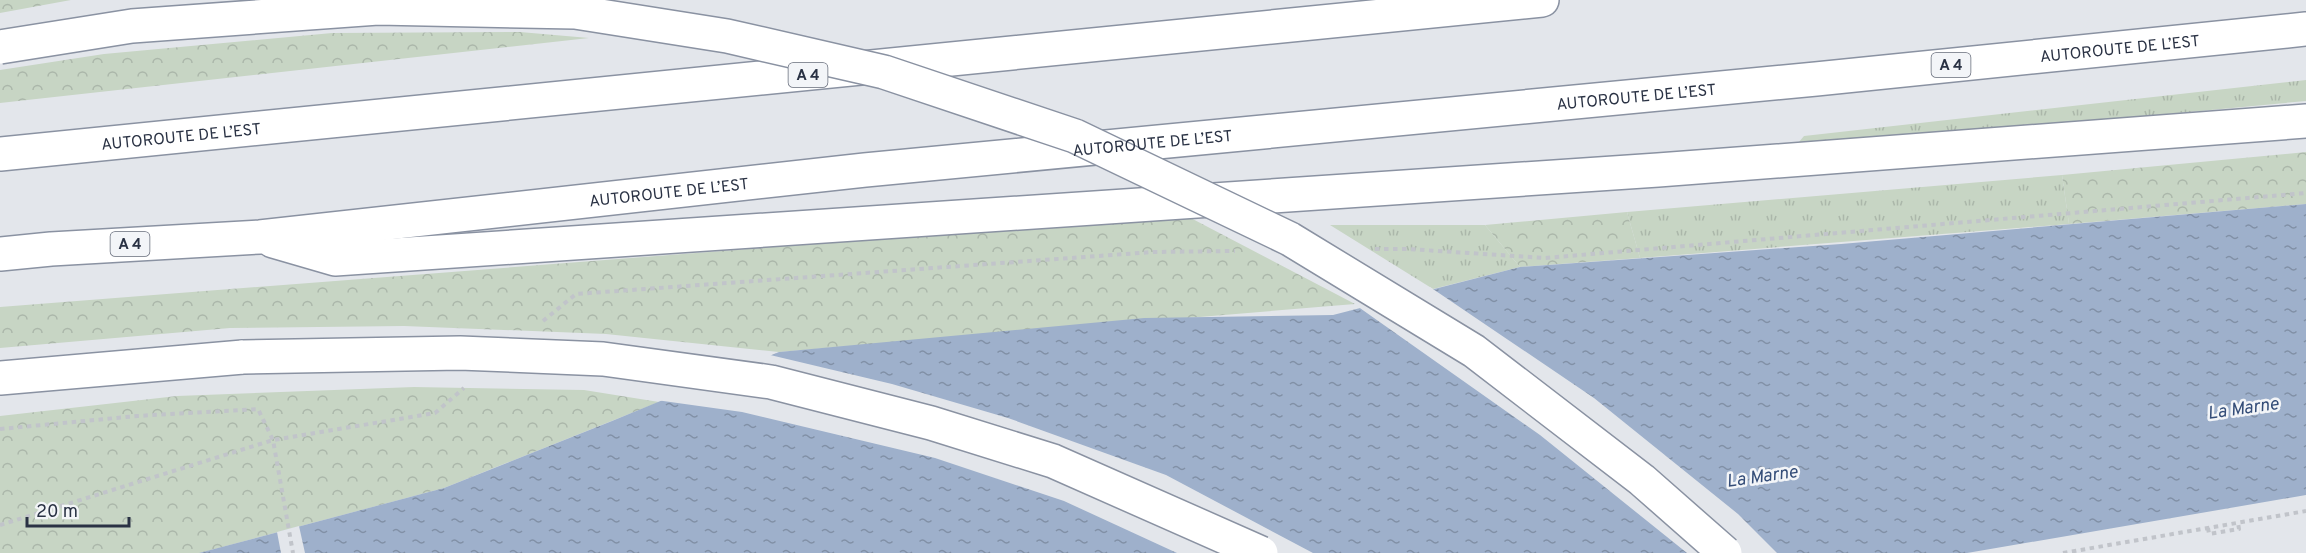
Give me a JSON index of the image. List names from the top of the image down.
{
  "streets": {
    "highway": ["AUTOROUTE DE L’EST", "A 4"]
  },
  "water": ["La Marne"],
  "scale_bar": "20 m"
}
